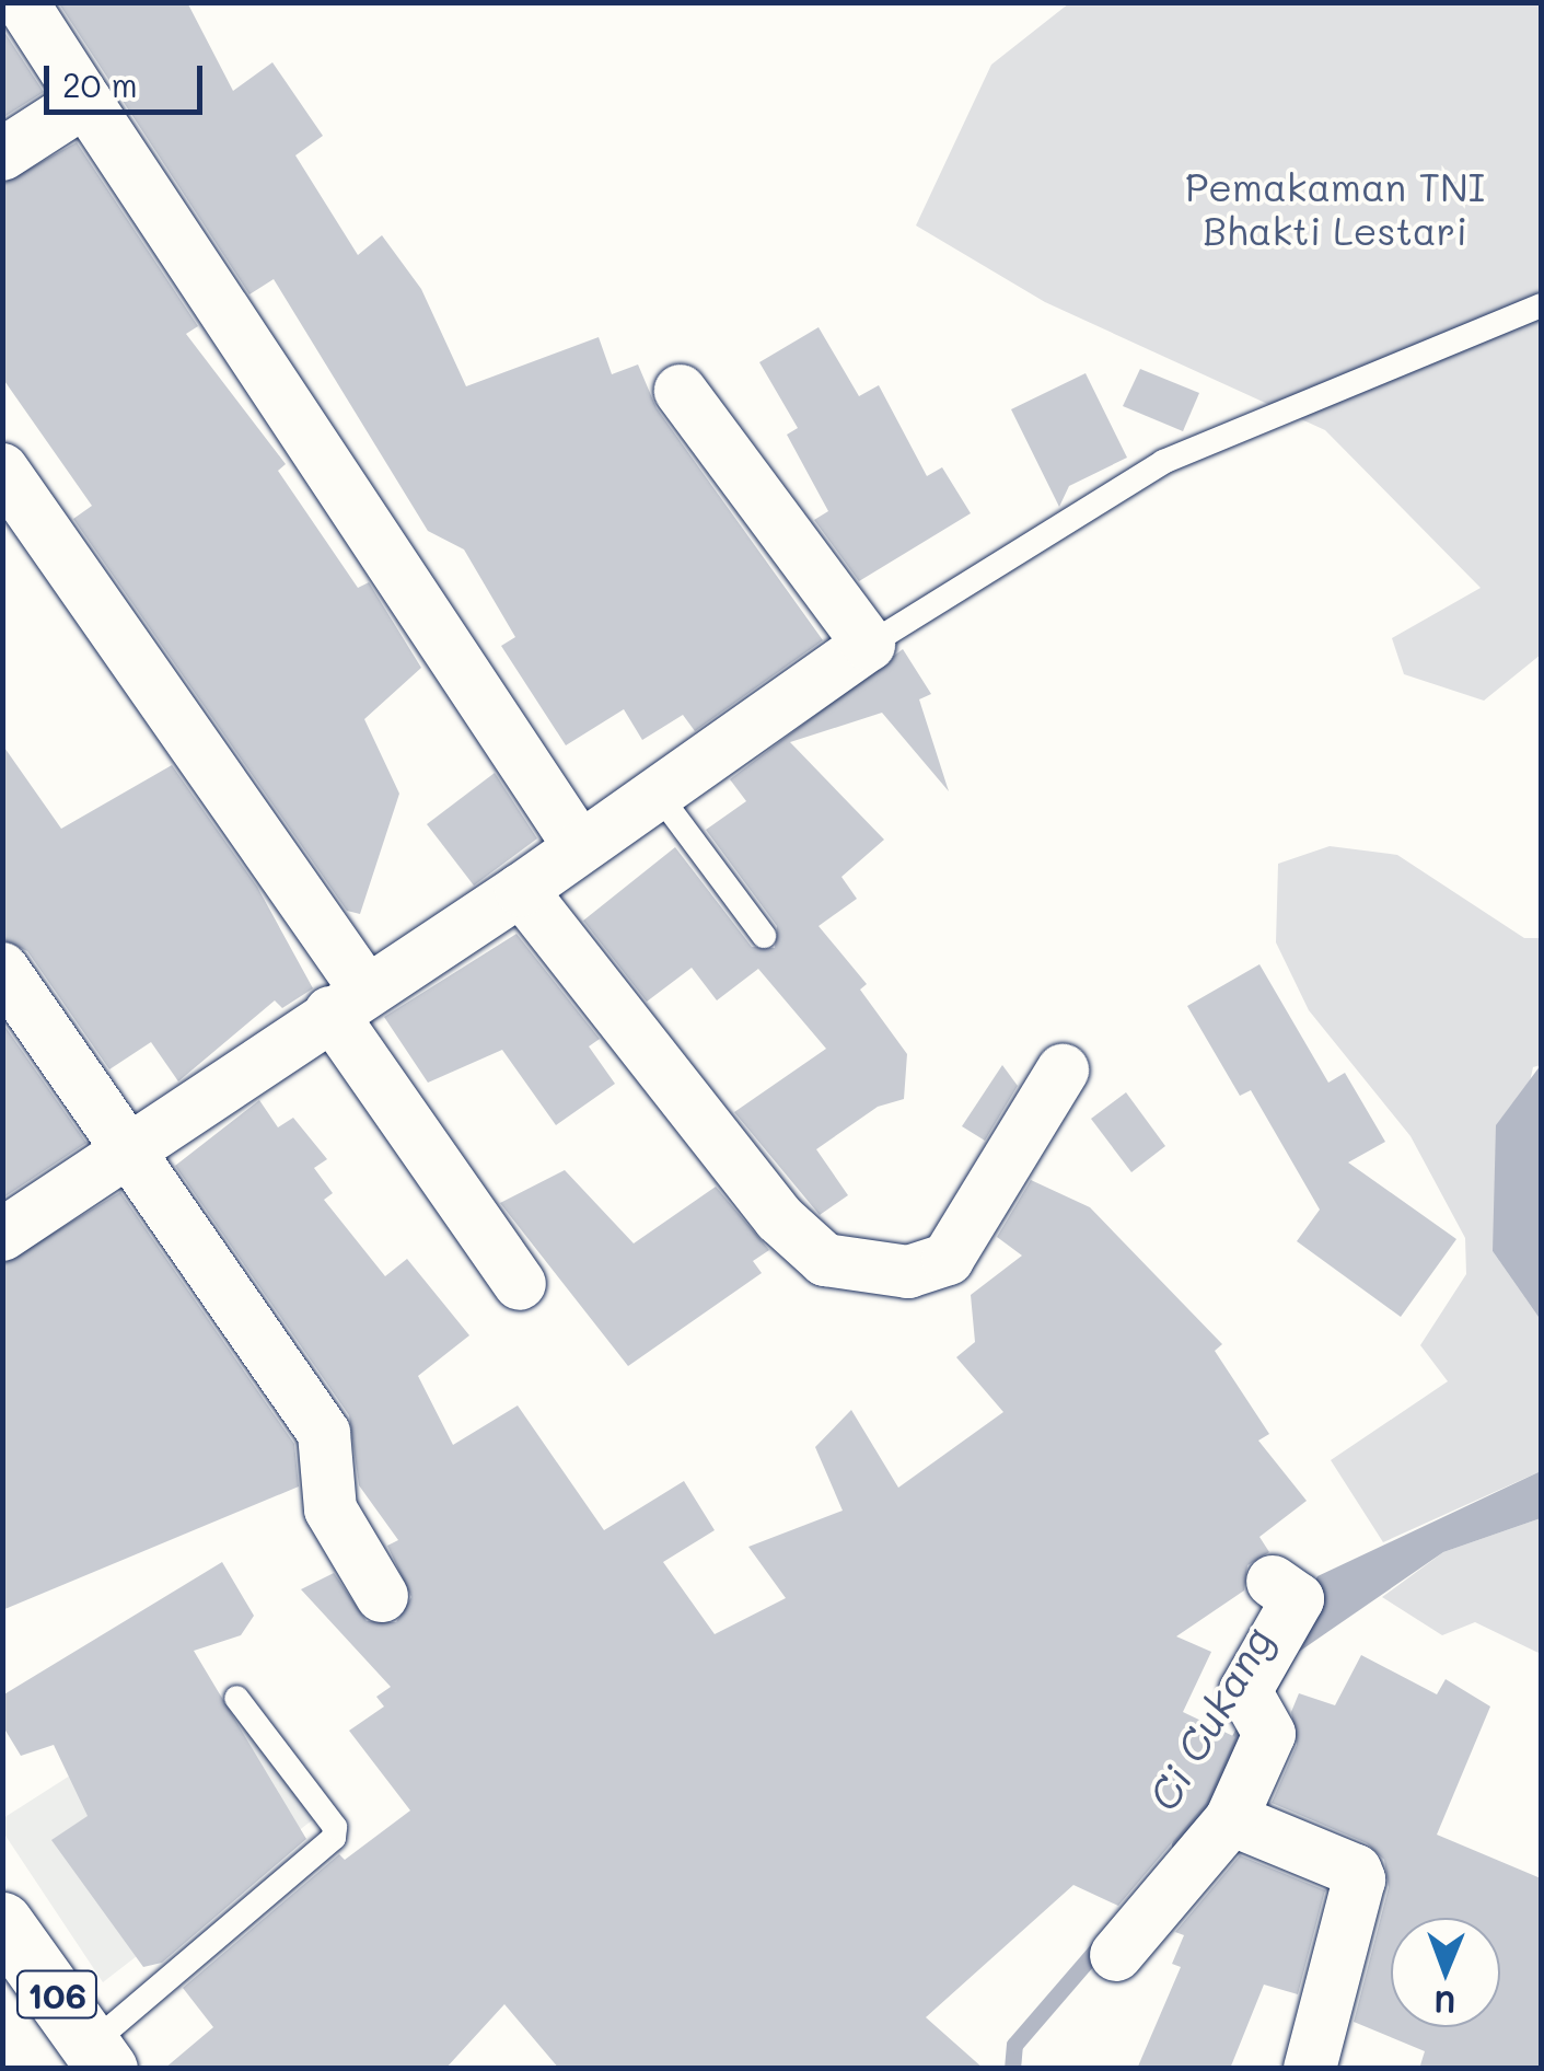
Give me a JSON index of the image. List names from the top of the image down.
{
  "streets": {
    "main road": ["106"]
  },
  "water": ["Ci Cukang"],
  "parks": ["Pemakaman TNI Bhakti Lestari"],
  "scale_bar": "20 m",
  "north": "bottom"
}
